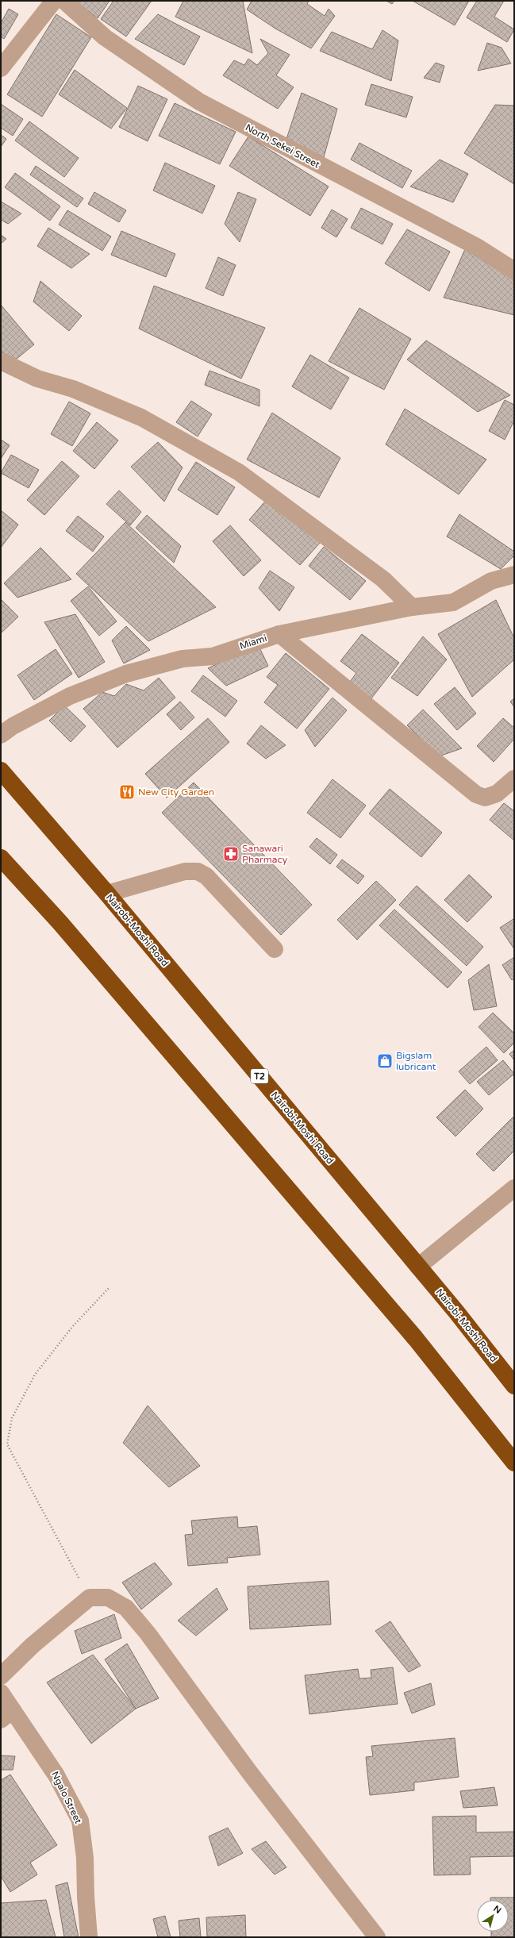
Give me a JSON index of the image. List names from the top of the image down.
{
  "streets": {
    "highway": ["Nairobi-Moshi Road", "T2"],
    "street": ["North Sekei Street", "Miami", "Ngalo Street"]
  },
  "places": {
    "restaurant": ["New City Garden"],
    "pharmacy": ["Sanawari Pharmacy"],
    "shop": ["Bigslam lubricant"]
  },
  "north": "top right"
}
